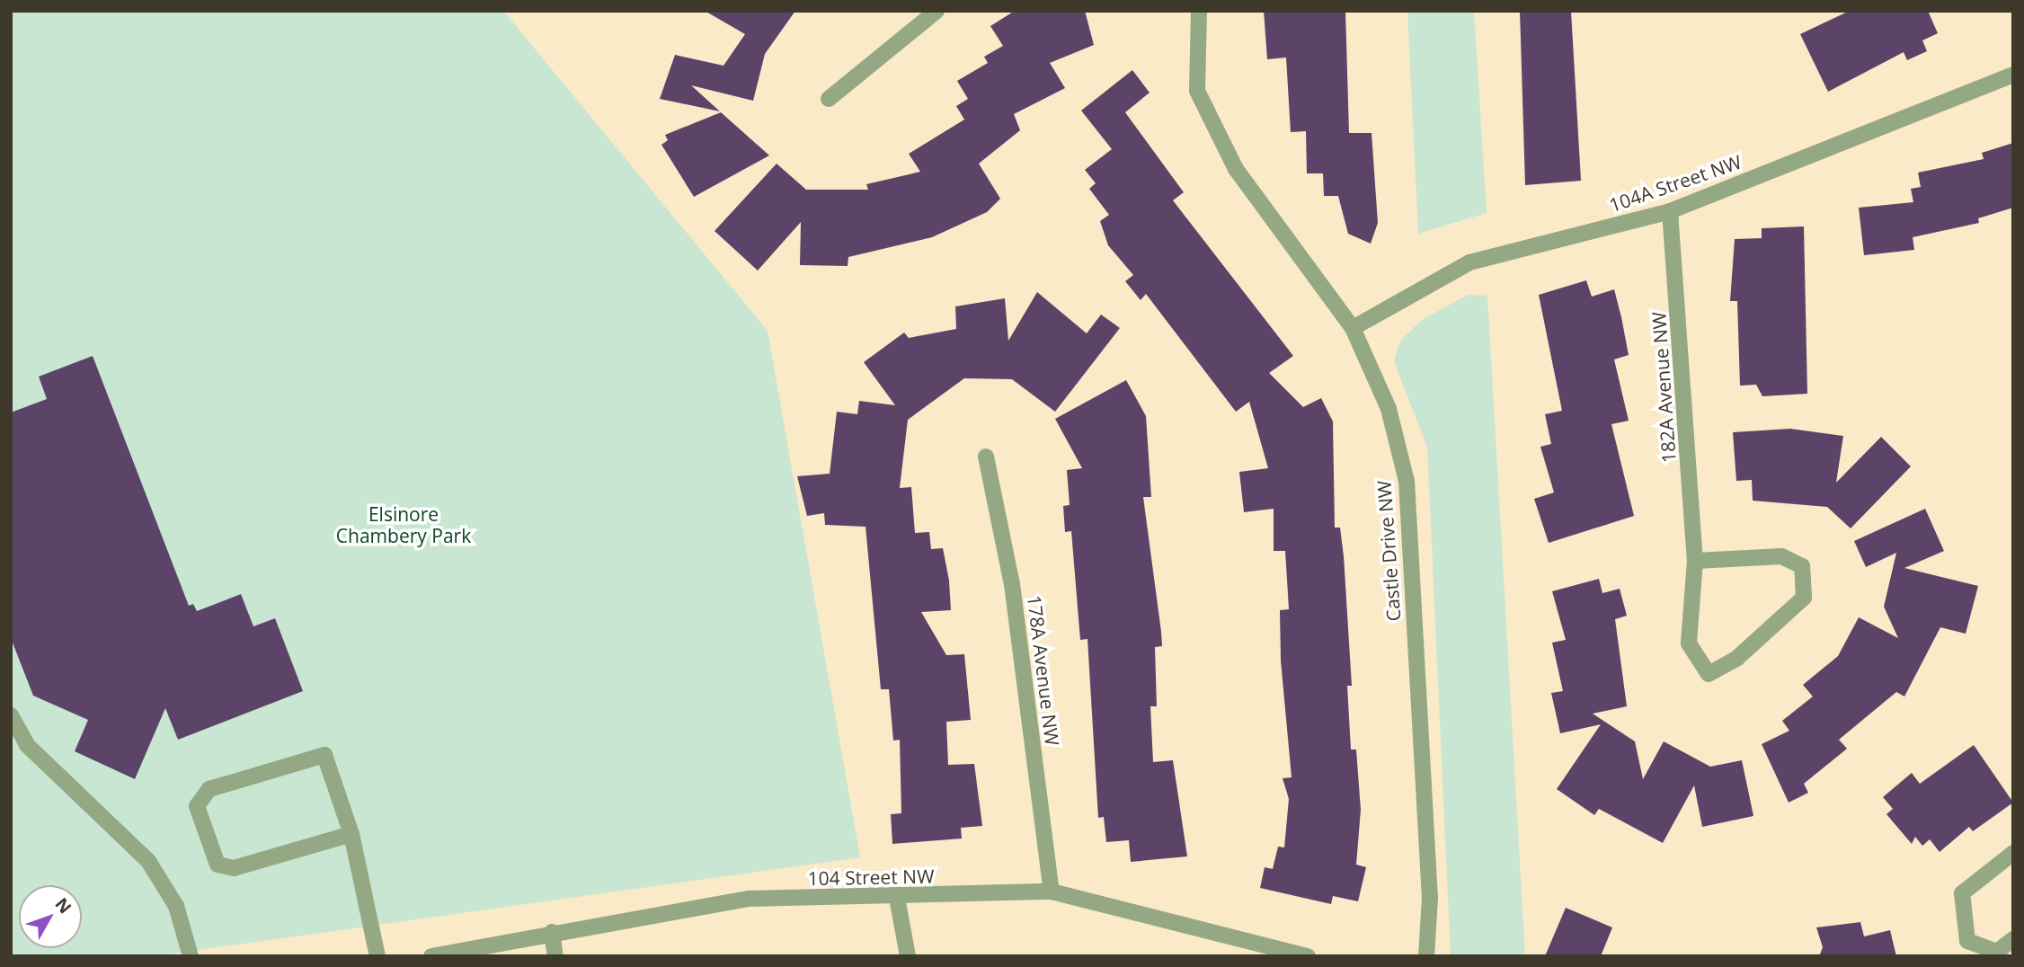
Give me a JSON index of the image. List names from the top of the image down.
{
  "streets": {
    "street": [
      "104A Street NW",
      "182A Avenue NW",
      "Castle Drive NW",
      "178A Avenue NW",
      "104 Street NW"
    ]
  },
  "crossings": [
    ["104A Street NW", "182A Avenue NW"],
    ["104A Street NW", "Castle Drive NW"],
    ["178A Avenue NW", "104 Street NW"]
  ],
  "parks": ["Elsinore Chambery Park"],
  "north": "top right"
}
